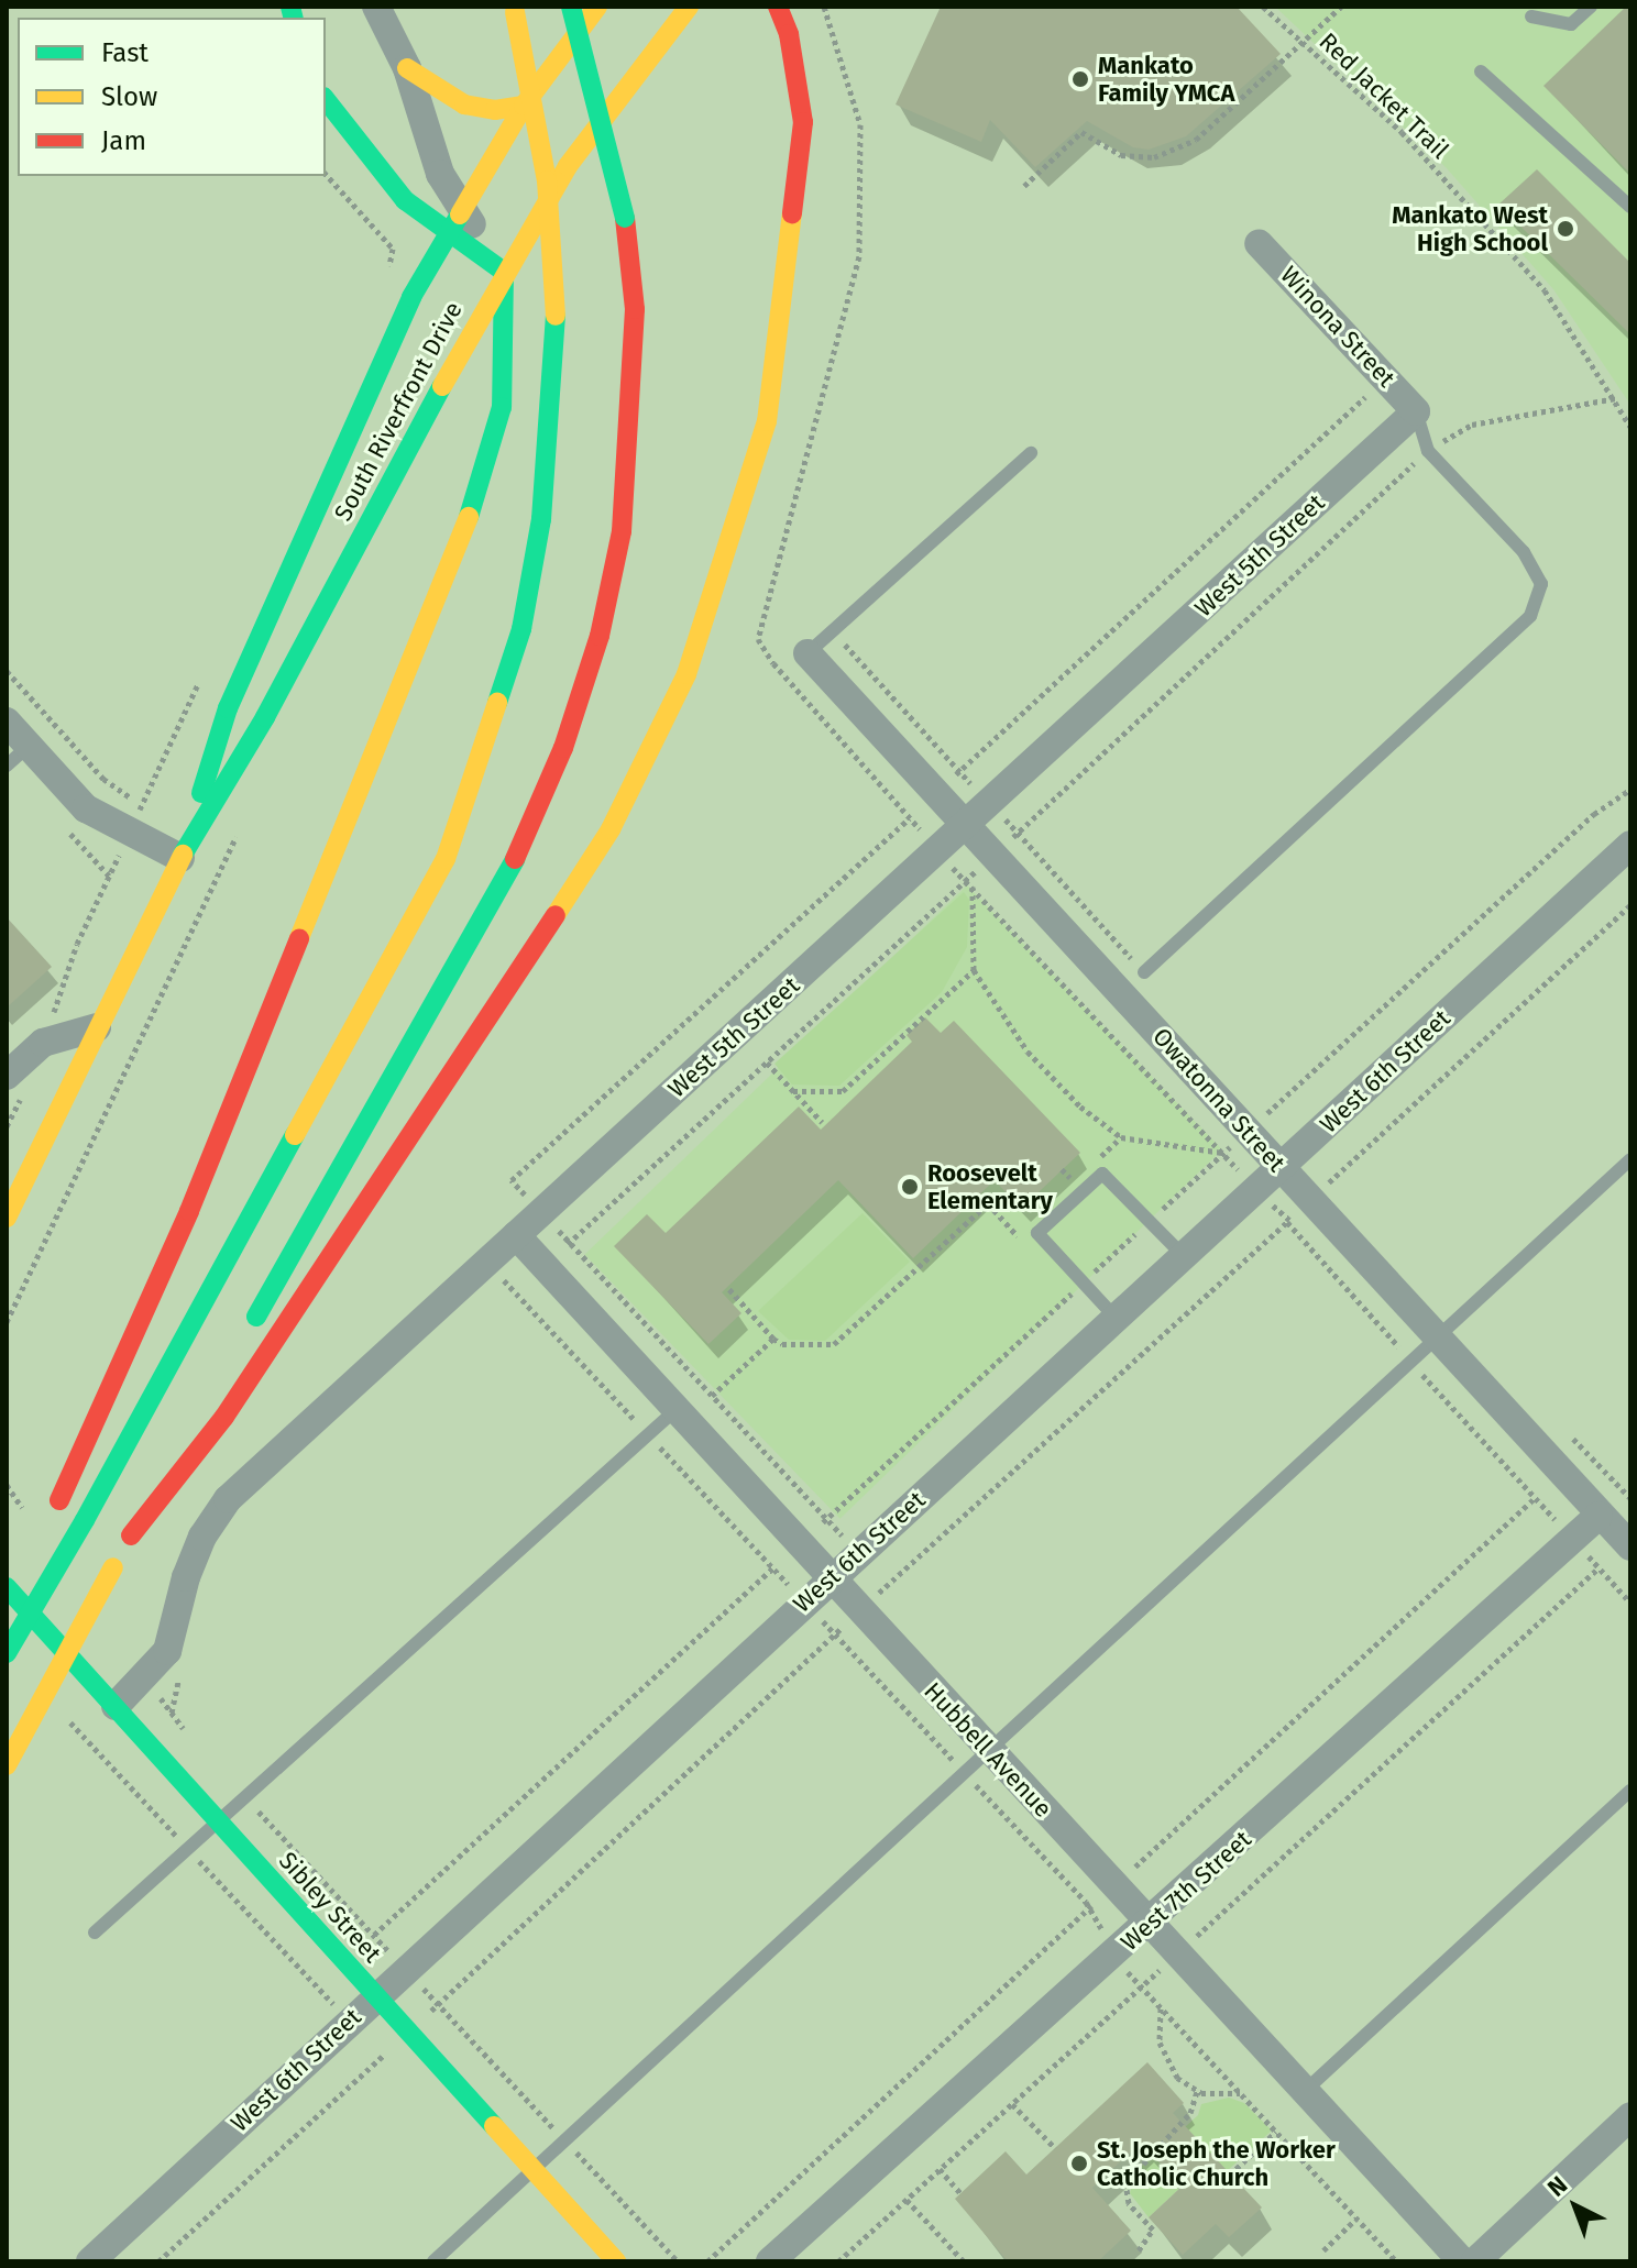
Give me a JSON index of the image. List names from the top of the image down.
{
  "streets": {
    "main road": ["South Riverfront Drive", "Sibley Street"],
    "street": [
      "Winona Street",
      "West 5th Street",
      "West 6th Street",
      "Owatonna Street",
      "Hubbell Avenue",
      "West 7th Street"
    ],
    "path": ["Red Jacket Trail"]
  },
  "crossings": [
    ["Winona Street", "West 5th Street"],
    ["West 5th Street", "Owatonna Street"],
    ["West 5th Street", "Hubbell Avenue"],
    ["West 5th Street", "Sibley Street"],
    ["West 6th Street", "Owatonna Street"],
    ["West 6th Street", "Hubbell Avenue"],
    ["West 6th Street", "Sibley Street"],
    ["Owatonna Street", "West 7th Street"],
    ["Hubbell Avenue", "West 7th Street"]
  ],
  "places": [
    "Mankato Family YMCA",
    "Mankato West High School",
    "Roosevelt Elementary",
    "St. Joseph the Worker Catholic Church"
  ],
  "legend": ["Fast", "Slow", "Jam"],
  "north": "top left"
}
